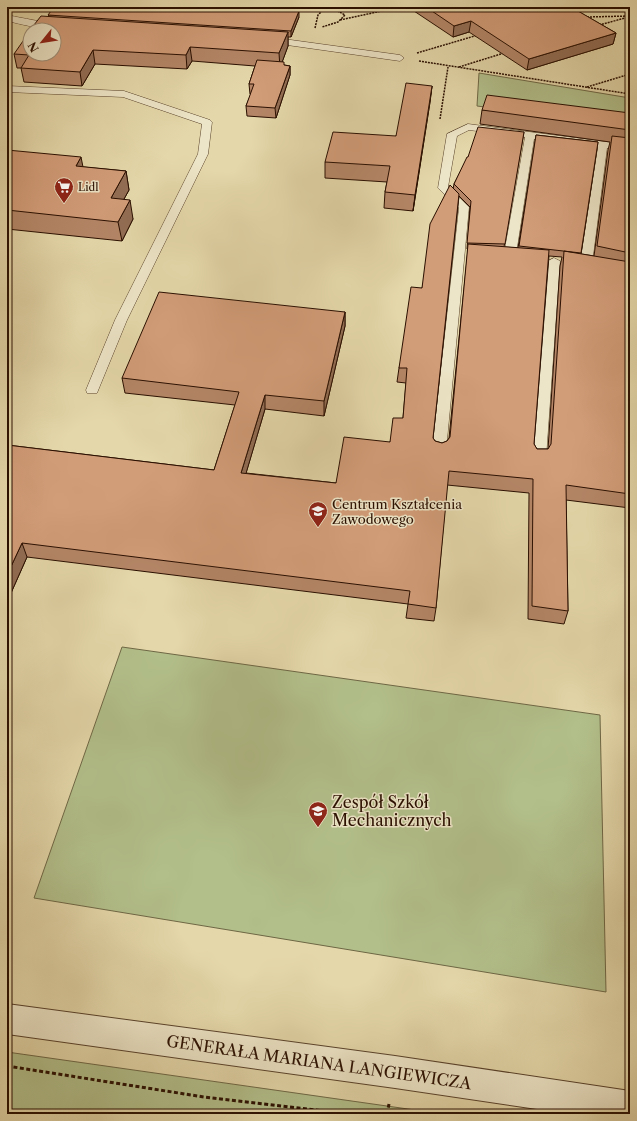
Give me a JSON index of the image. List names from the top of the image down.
{
  "streets": {
    "street": ["GENERAŁA MARIANA LANGIEWICZA"]
  },
  "places": {
    "supermarket": ["Lidl"],
    "school or university": ["Centrum Kształcenia Zawodowego", "Zespół Szkół Mechanicznych"]
  },
  "north": "bottom left"
}
